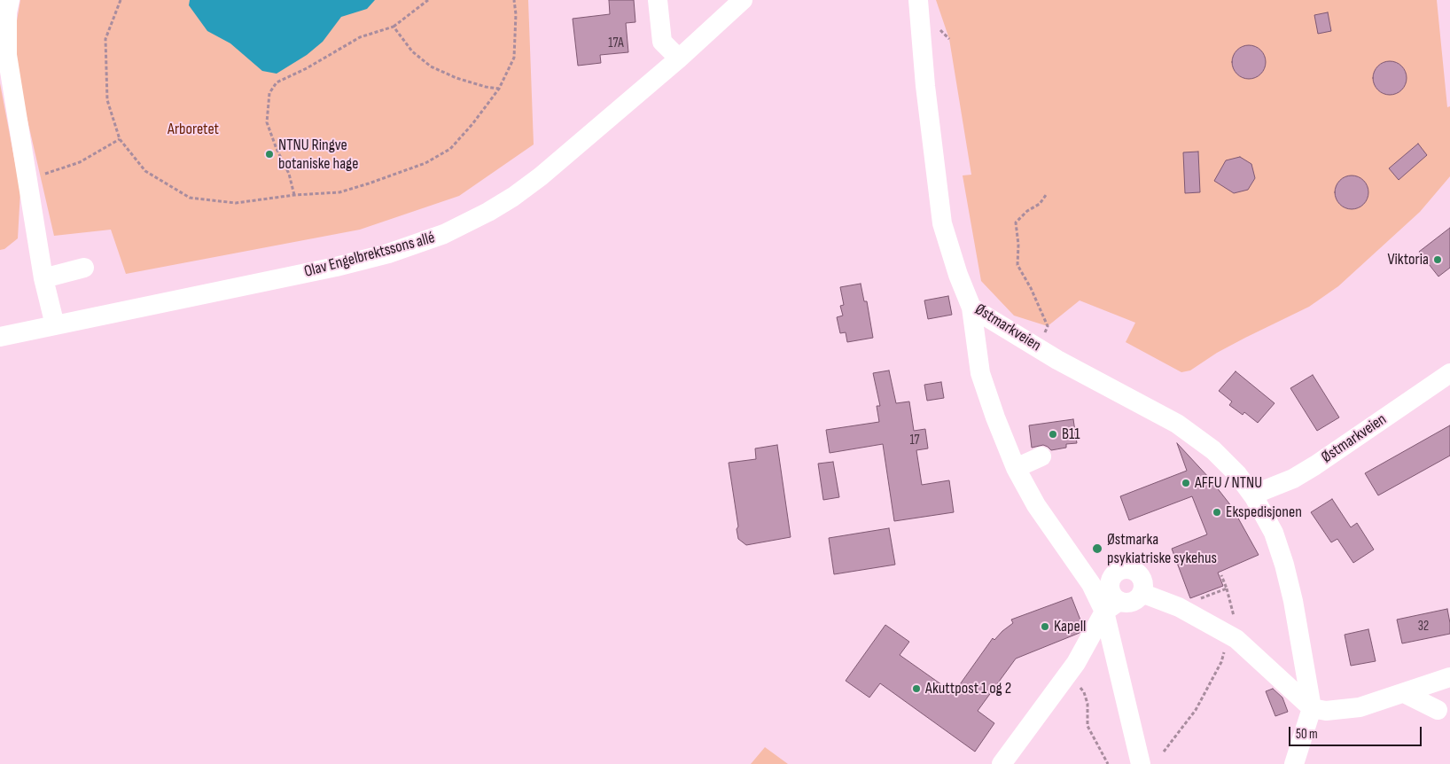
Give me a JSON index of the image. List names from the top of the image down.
{
  "streets": {
    "street": ["Olav Engelbrektssons allé", "Østmarkveien"]
  },
  "parks": ["Arboretet"],
  "places": [
    "NTNU Ringve botaniske hage",
    "Viktoria",
    "B11",
    "AFFU / NTNU",
    "Ekspedisjonen",
    "Østmarka psykiatriske sykehus",
    "Kapell",
    "Akuttpost 1 og 2"
  ],
  "house_numbers": ["17A", "17", "32"],
  "scale_bar": "50 m"
}
